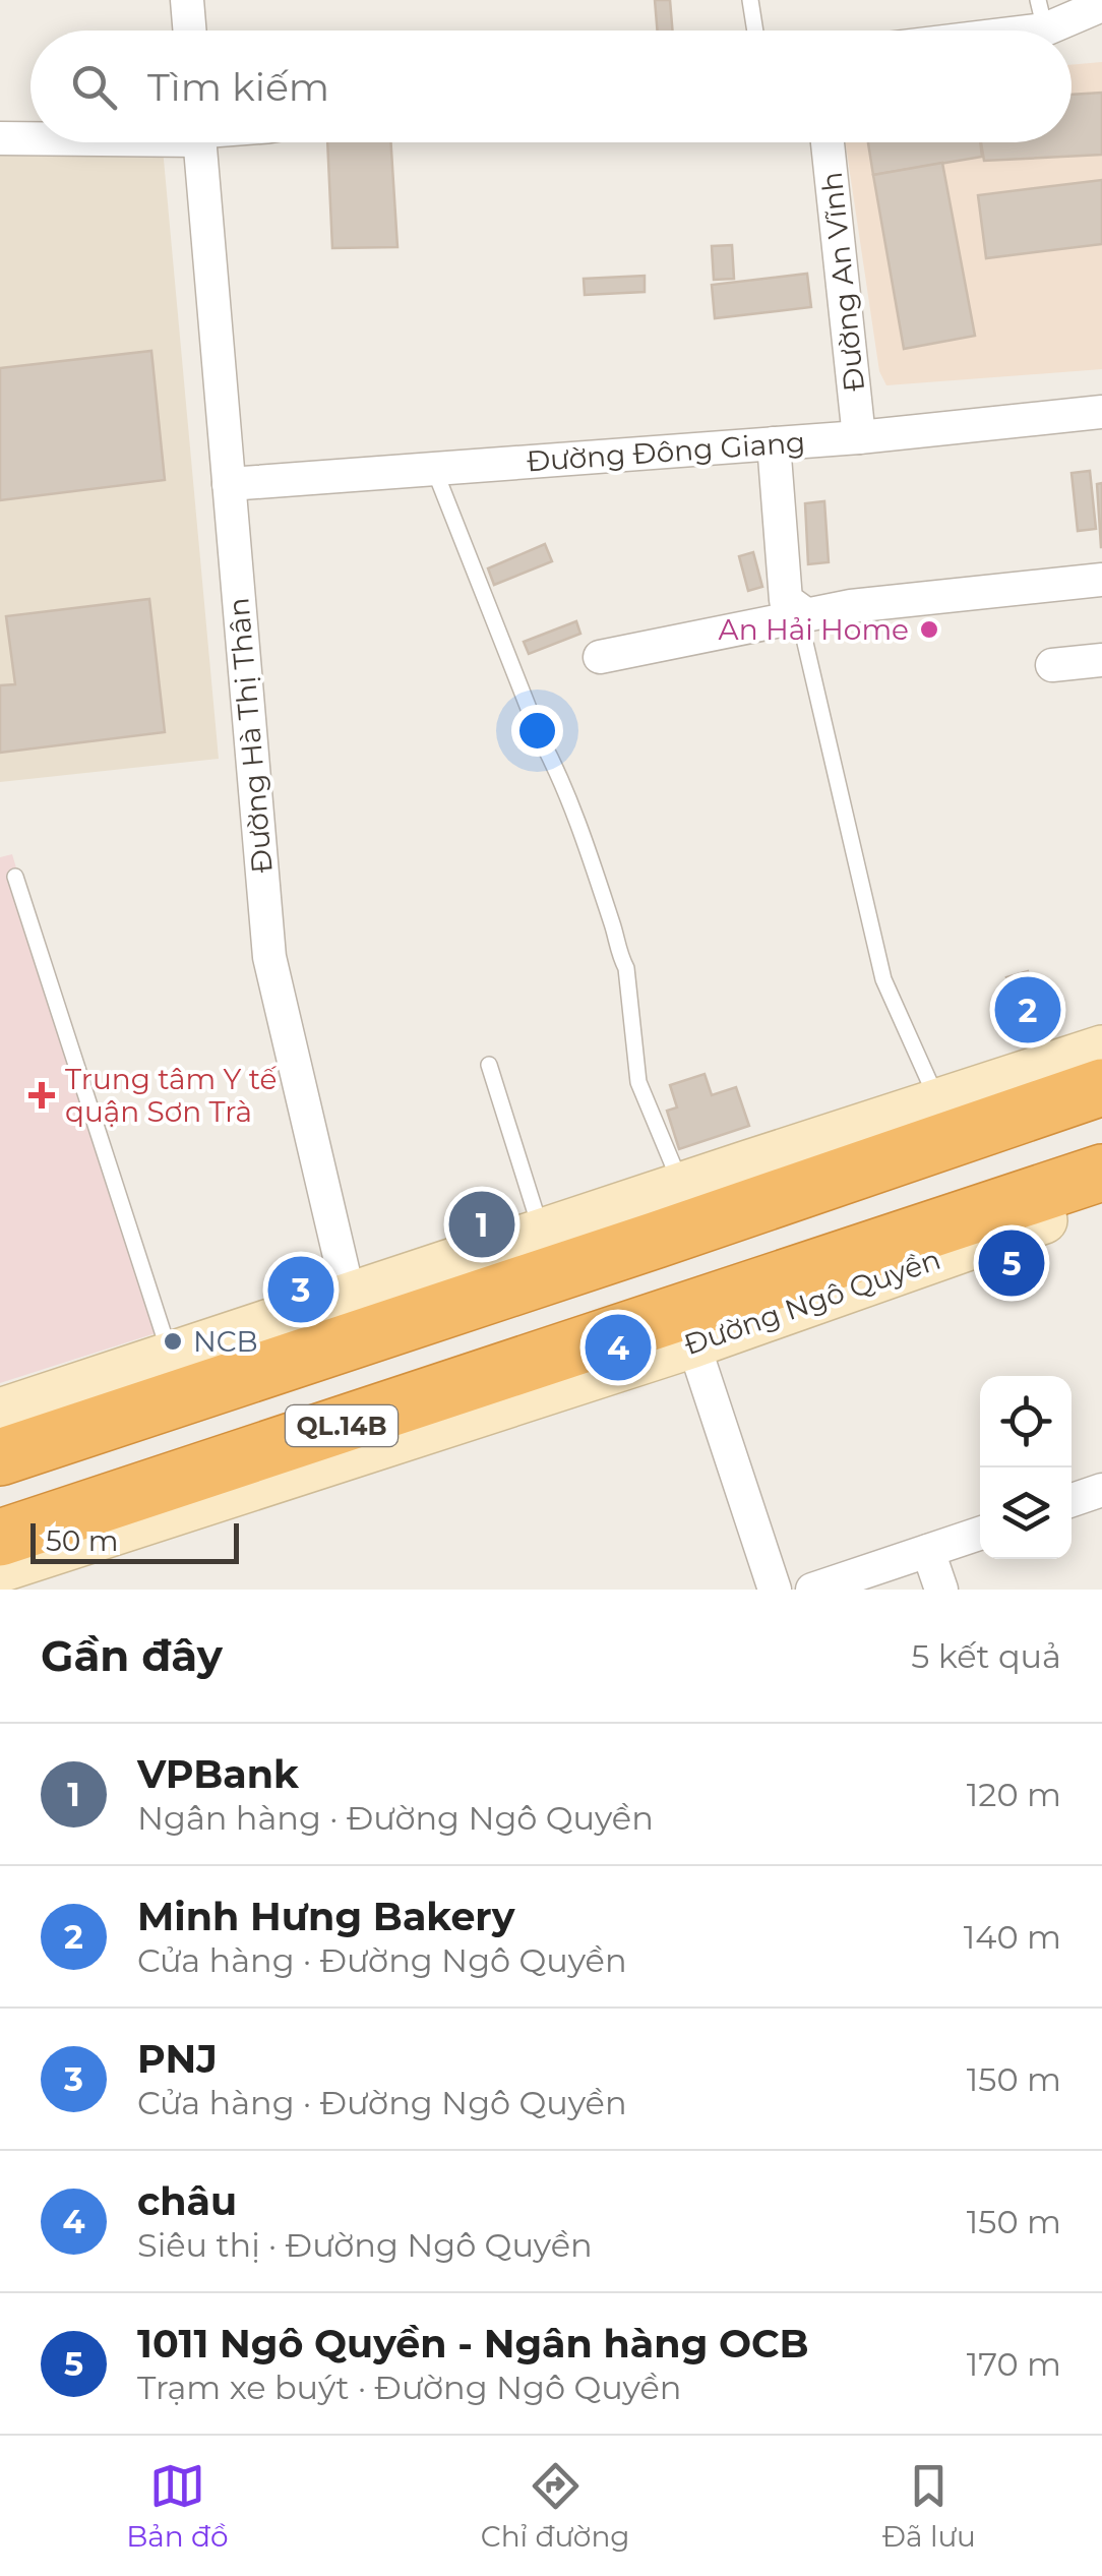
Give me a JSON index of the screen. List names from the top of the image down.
{
  "streets": {
    "highway": ["Đường Ngô Quyền", "QL.14B"],
    "street": ["Đường An Vĩnh", "Đường Đông Giang", "Đường Hà Thị Thân"]
  },
  "crossings": [
    ["Đường An Vĩnh", "Đường Đông Giang"],
    ["Đường Đông Giang", "Đường Hà Thị Thân"],
    ["Đường Hà Thị Thân", "QL.14B"]
  ],
  "places": {
    "other": ["An Hải Home", "NCB"],
    "health": ["Trung tâm Y tế quận Sơn Trà"]
  },
  "scale_bar": "50 m",
  "page": {
    "search": "Tìm kiếm",
    "pins": [
      "2",
      "1",
      "5",
      "3",
      "4"
    ],
    "scale": "50 m",
    "heading": ["Gần đây", "5 kết quả"],
    "list": [
      {
        "mark": "1",
        "name": "VPBank",
        "note": "Ngân hàng · Đường Ngô Quyền",
        "value": "120 m"
      },
      {
        "mark": "2",
        "name": "Minh Hưng Bakery",
        "note": "Cửa hàng · Đường Ngô Quyền",
        "value": "140 m"
      },
      {
        "mark": "3",
        "name": "PNJ",
        "note": "Cửa hàng · Đường Ngô Quyền",
        "value": "150 m"
      },
      {
        "mark": "4",
        "name": "châu",
        "note": "Siêu thị · Đường Ngô Quyền",
        "value": "150 m"
      },
      {
        "mark": "5",
        "name": "1011 Ngô Quyền - Ngân hàng OCB",
        "note": "Trạm xe buýt · Đường Ngô Quyền",
        "value": "170 m"
      }
    ],
    "nav": ["Bản đồ", "Chỉ đường", "Đã lưu"]
  }
}
